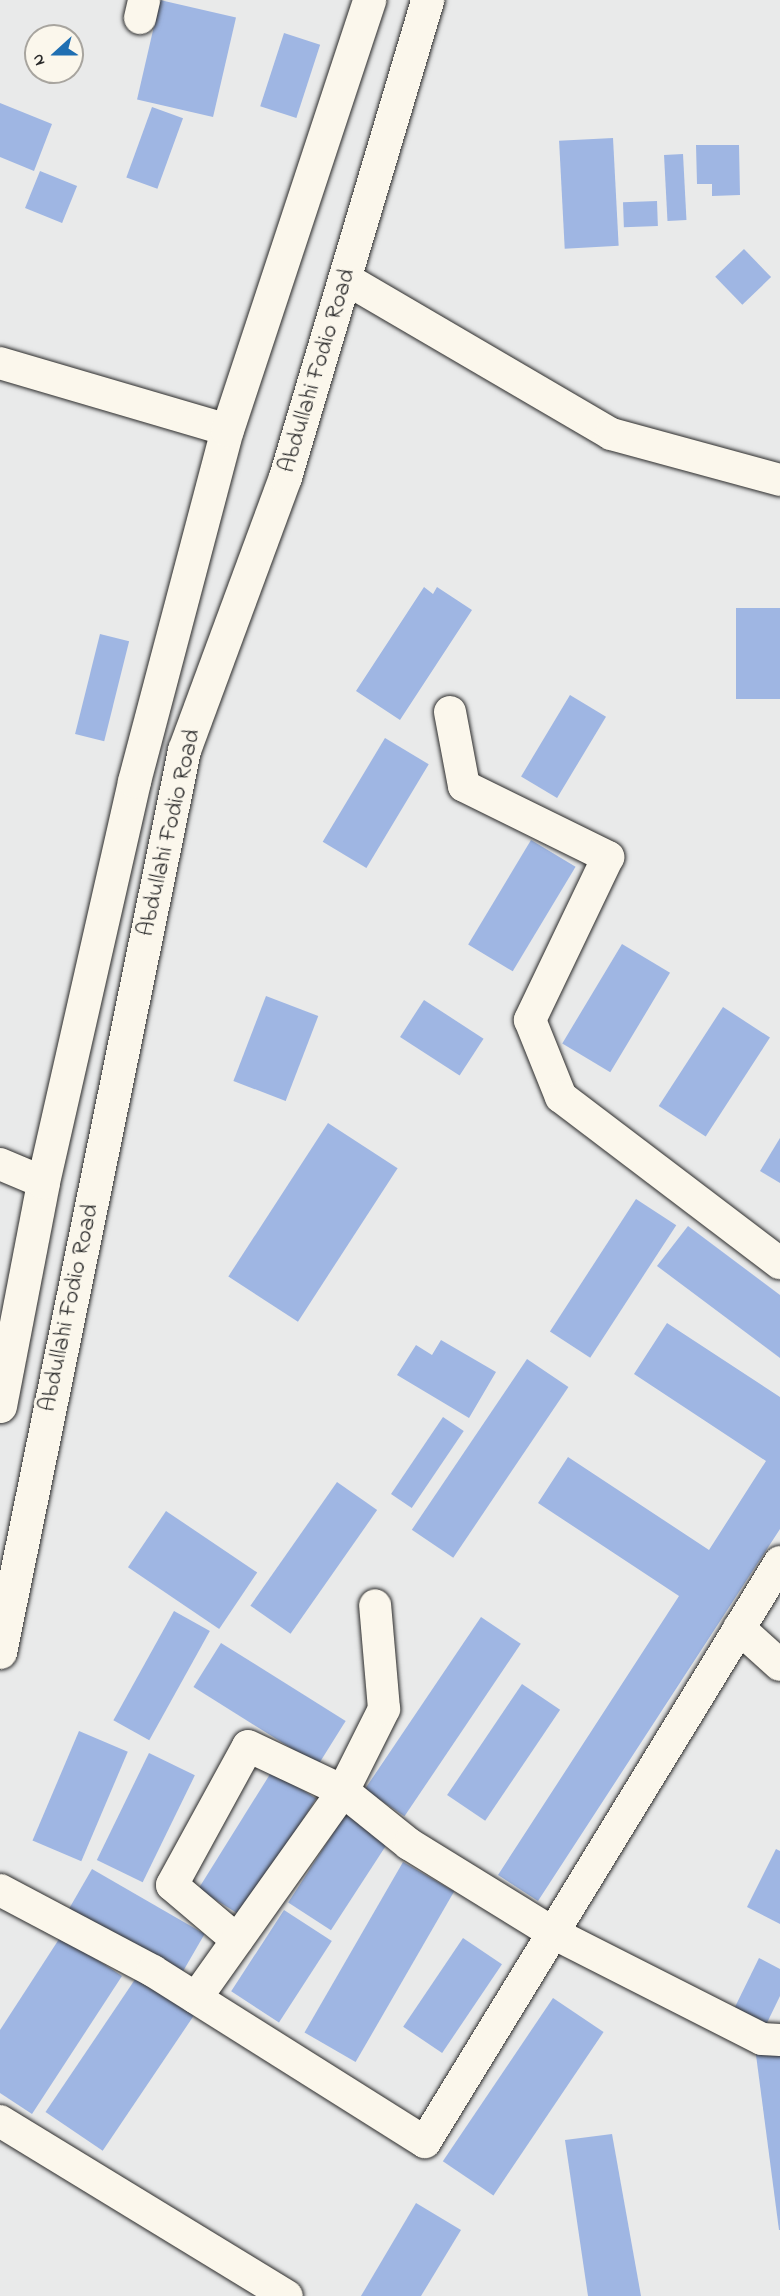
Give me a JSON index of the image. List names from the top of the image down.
{
  "streets": {
    "main road": ["Abdullahi Fodio Road"]
  },
  "north": "left"
}
